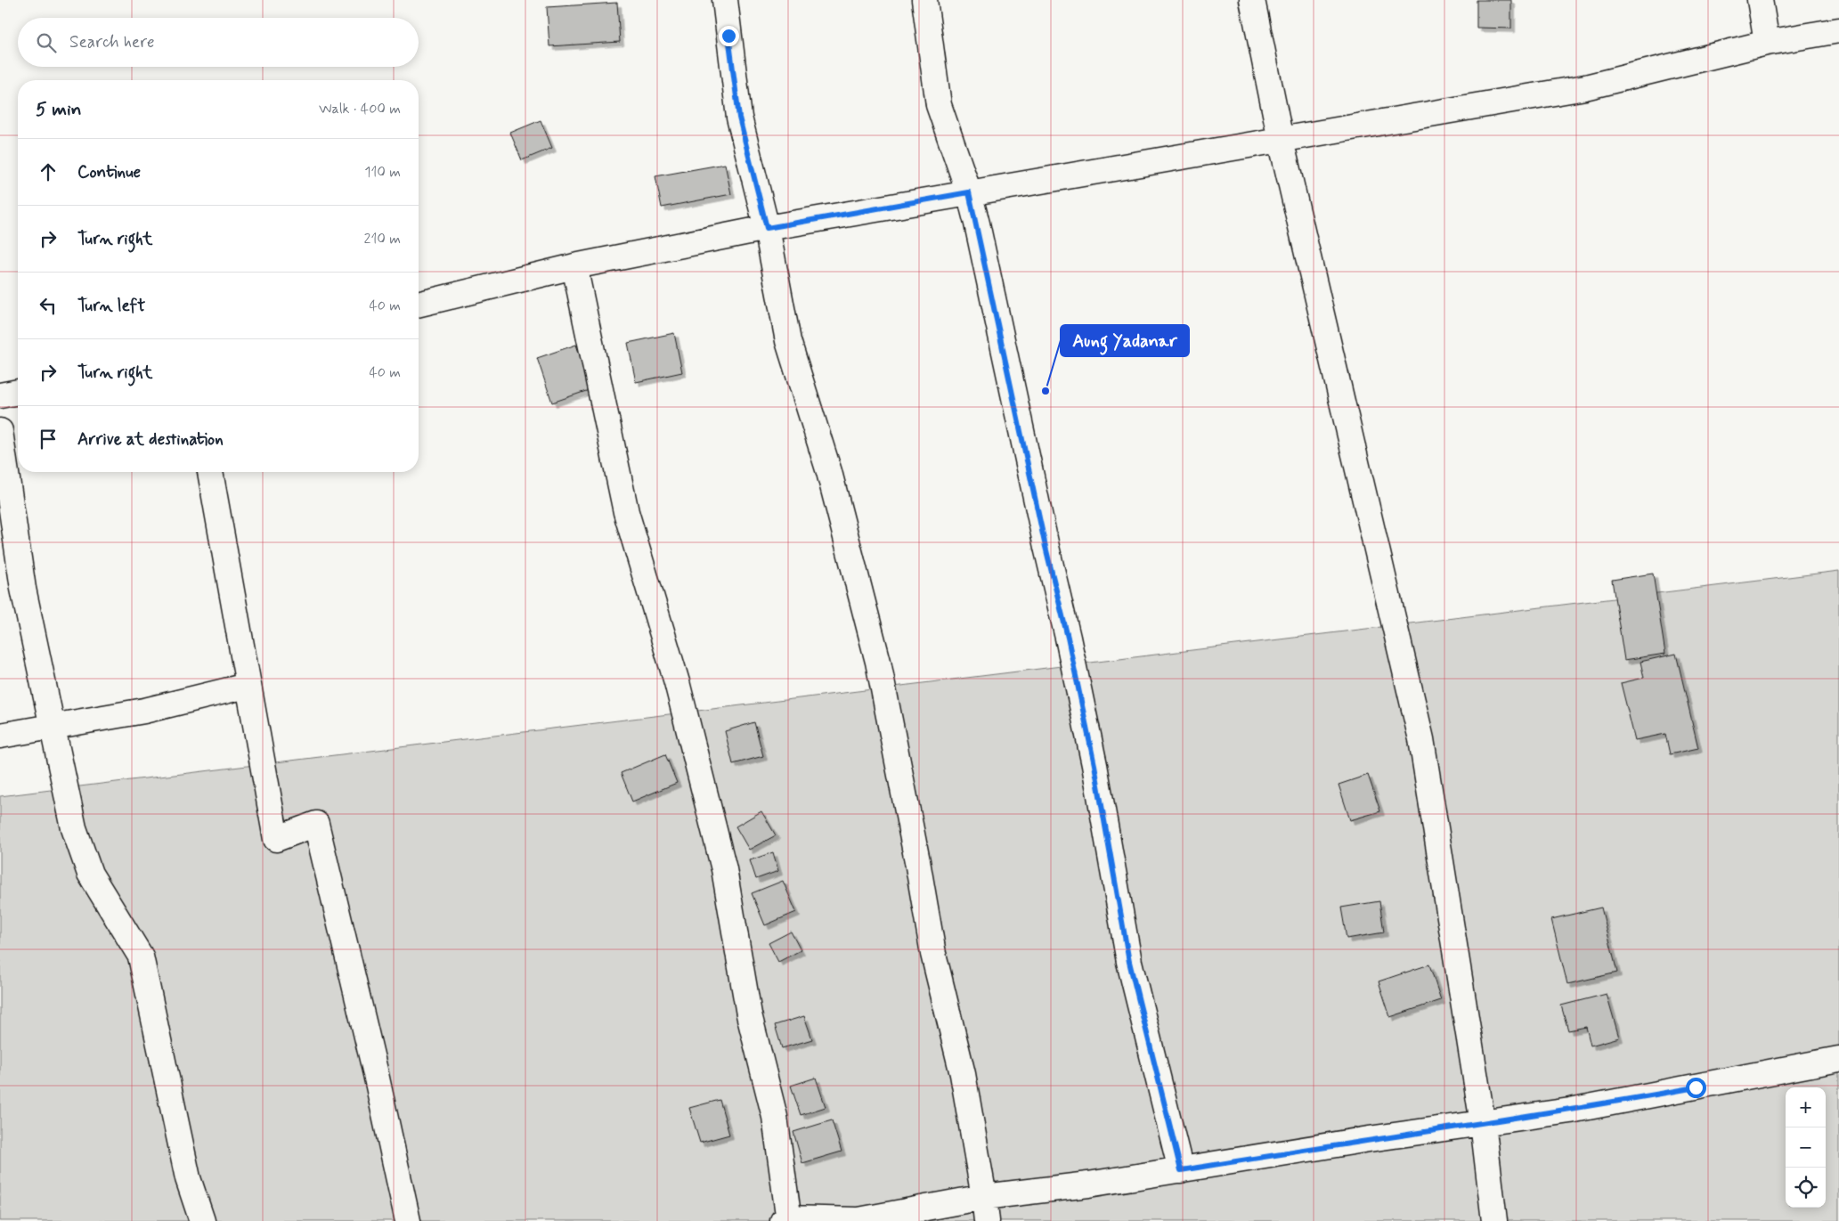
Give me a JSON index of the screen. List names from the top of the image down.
{
  "places": ["Aung Yadanar"],
  "page": {
    "search": "Search here",
    "heading": ["5 min", "Walk · 400 m"],
    "list": [
      ["Continue", "110 m"],
      ["Turn right", "210 m"],
      ["Turn left", "40 m"],
      ["Turn right", "40 m"],
      "Arrive at destination"
    ],
    "map_buttons": ["+", "−"]
  }
}
